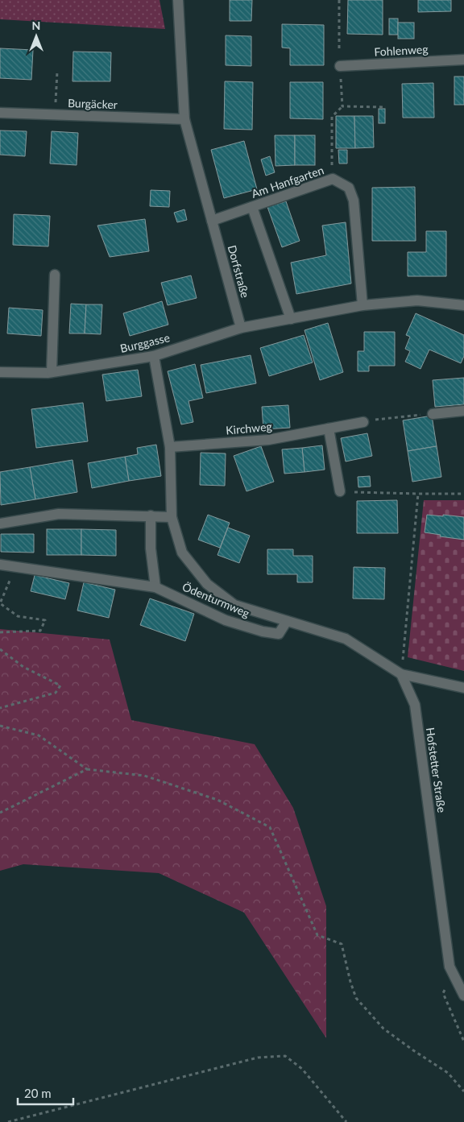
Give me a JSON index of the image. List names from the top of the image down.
{
  "streets": {
    "street": [
      "Fohlenweg",
      "Burgäcker",
      "Am Hanfgarten",
      "Dorfstraße",
      "Burggasse",
      "Kirchweg",
      "Ödenturmweg",
      "Hofstetter Straße"
    ]
  },
  "crossings": [
    ["Burgäcker", "Dorfstraße"],
    ["Am Hanfgarten", "Dorfstraße"],
    ["Dorfstraße", "Burggasse"],
    ["Burggasse", "Ödenturmweg"],
    ["Kirchweg", "Ödenturmweg"]
  ],
  "scale_bar": "20 m",
  "north": "top"
}
